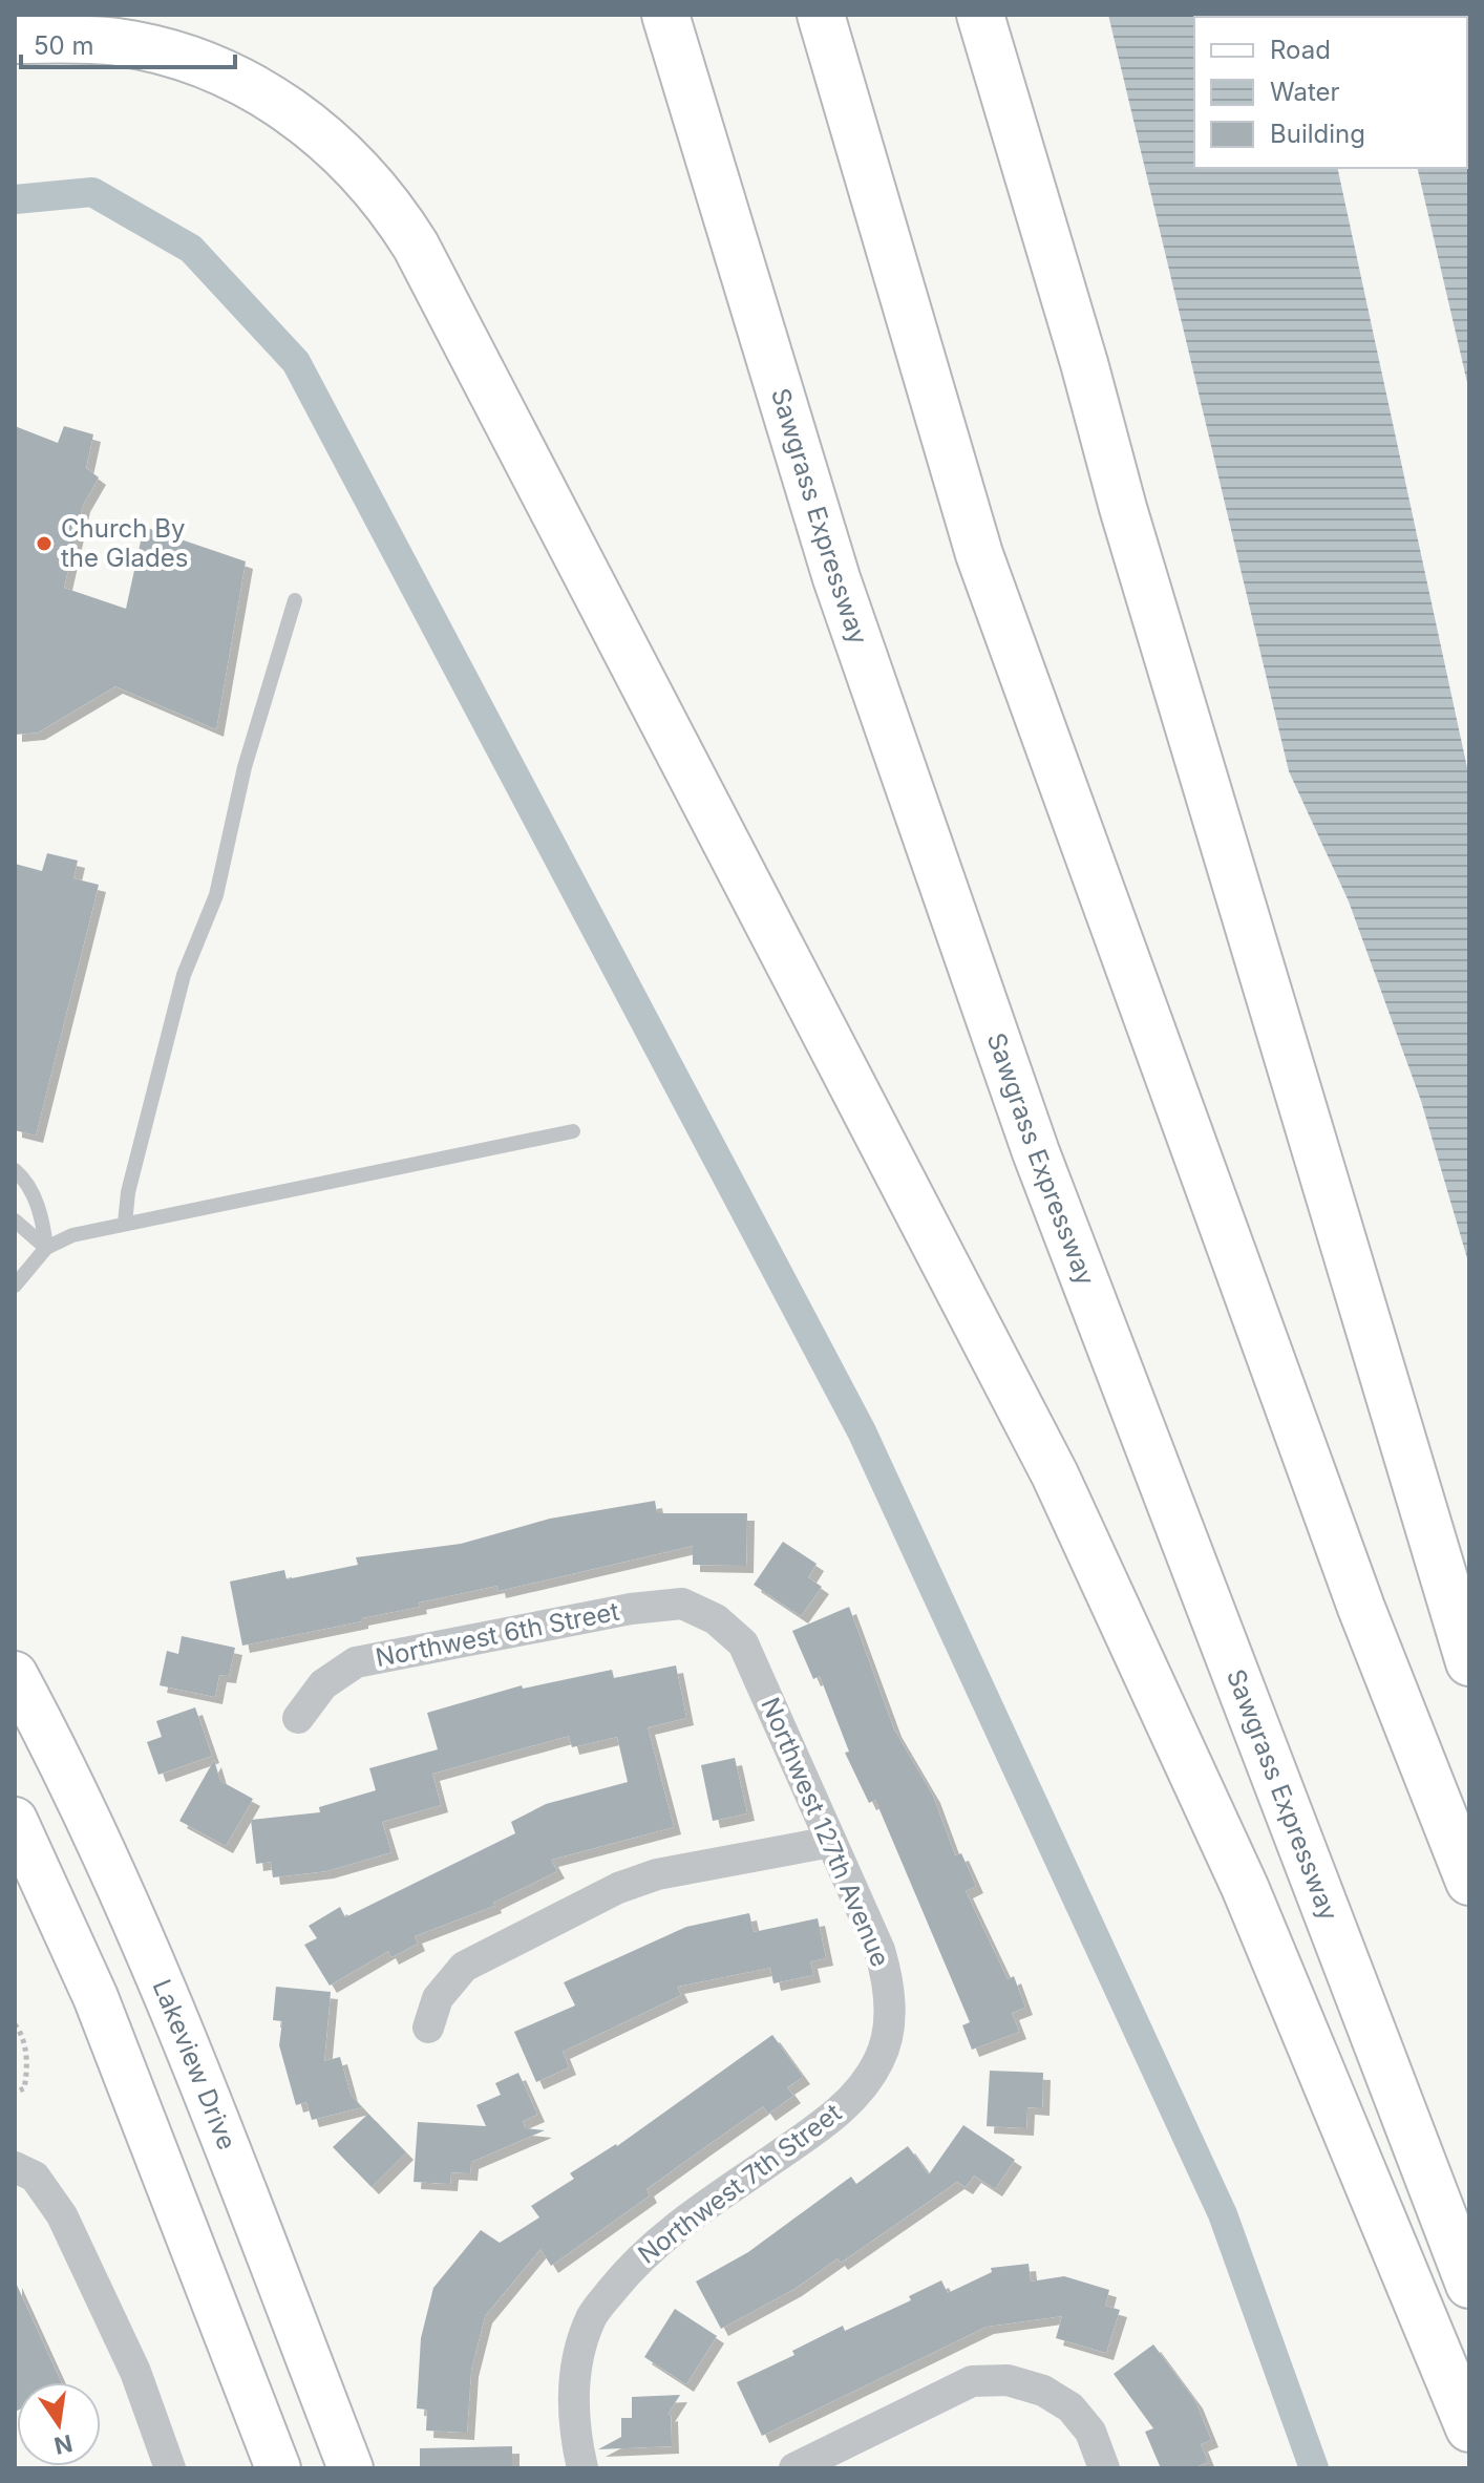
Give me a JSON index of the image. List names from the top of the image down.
{
  "streets": {
    "highway": ["Sawgrass Expressway"],
    "street": [
      "Northwest 6th Street",
      "Northwest 127th Avenue",
      "Lakeview Drive",
      "Northwest 7th Street"
    ]
  },
  "crossings": [
    ["Northwest 6th Street", "Northwest 127th Avenue"],
    ["Northwest 127th Avenue", "Northwest 7th Street"]
  ],
  "places": ["Church By the Glades"],
  "legend": ["Road", "Water", "Building"],
  "scale_bar": "50 m",
  "north": "bottom"
}
